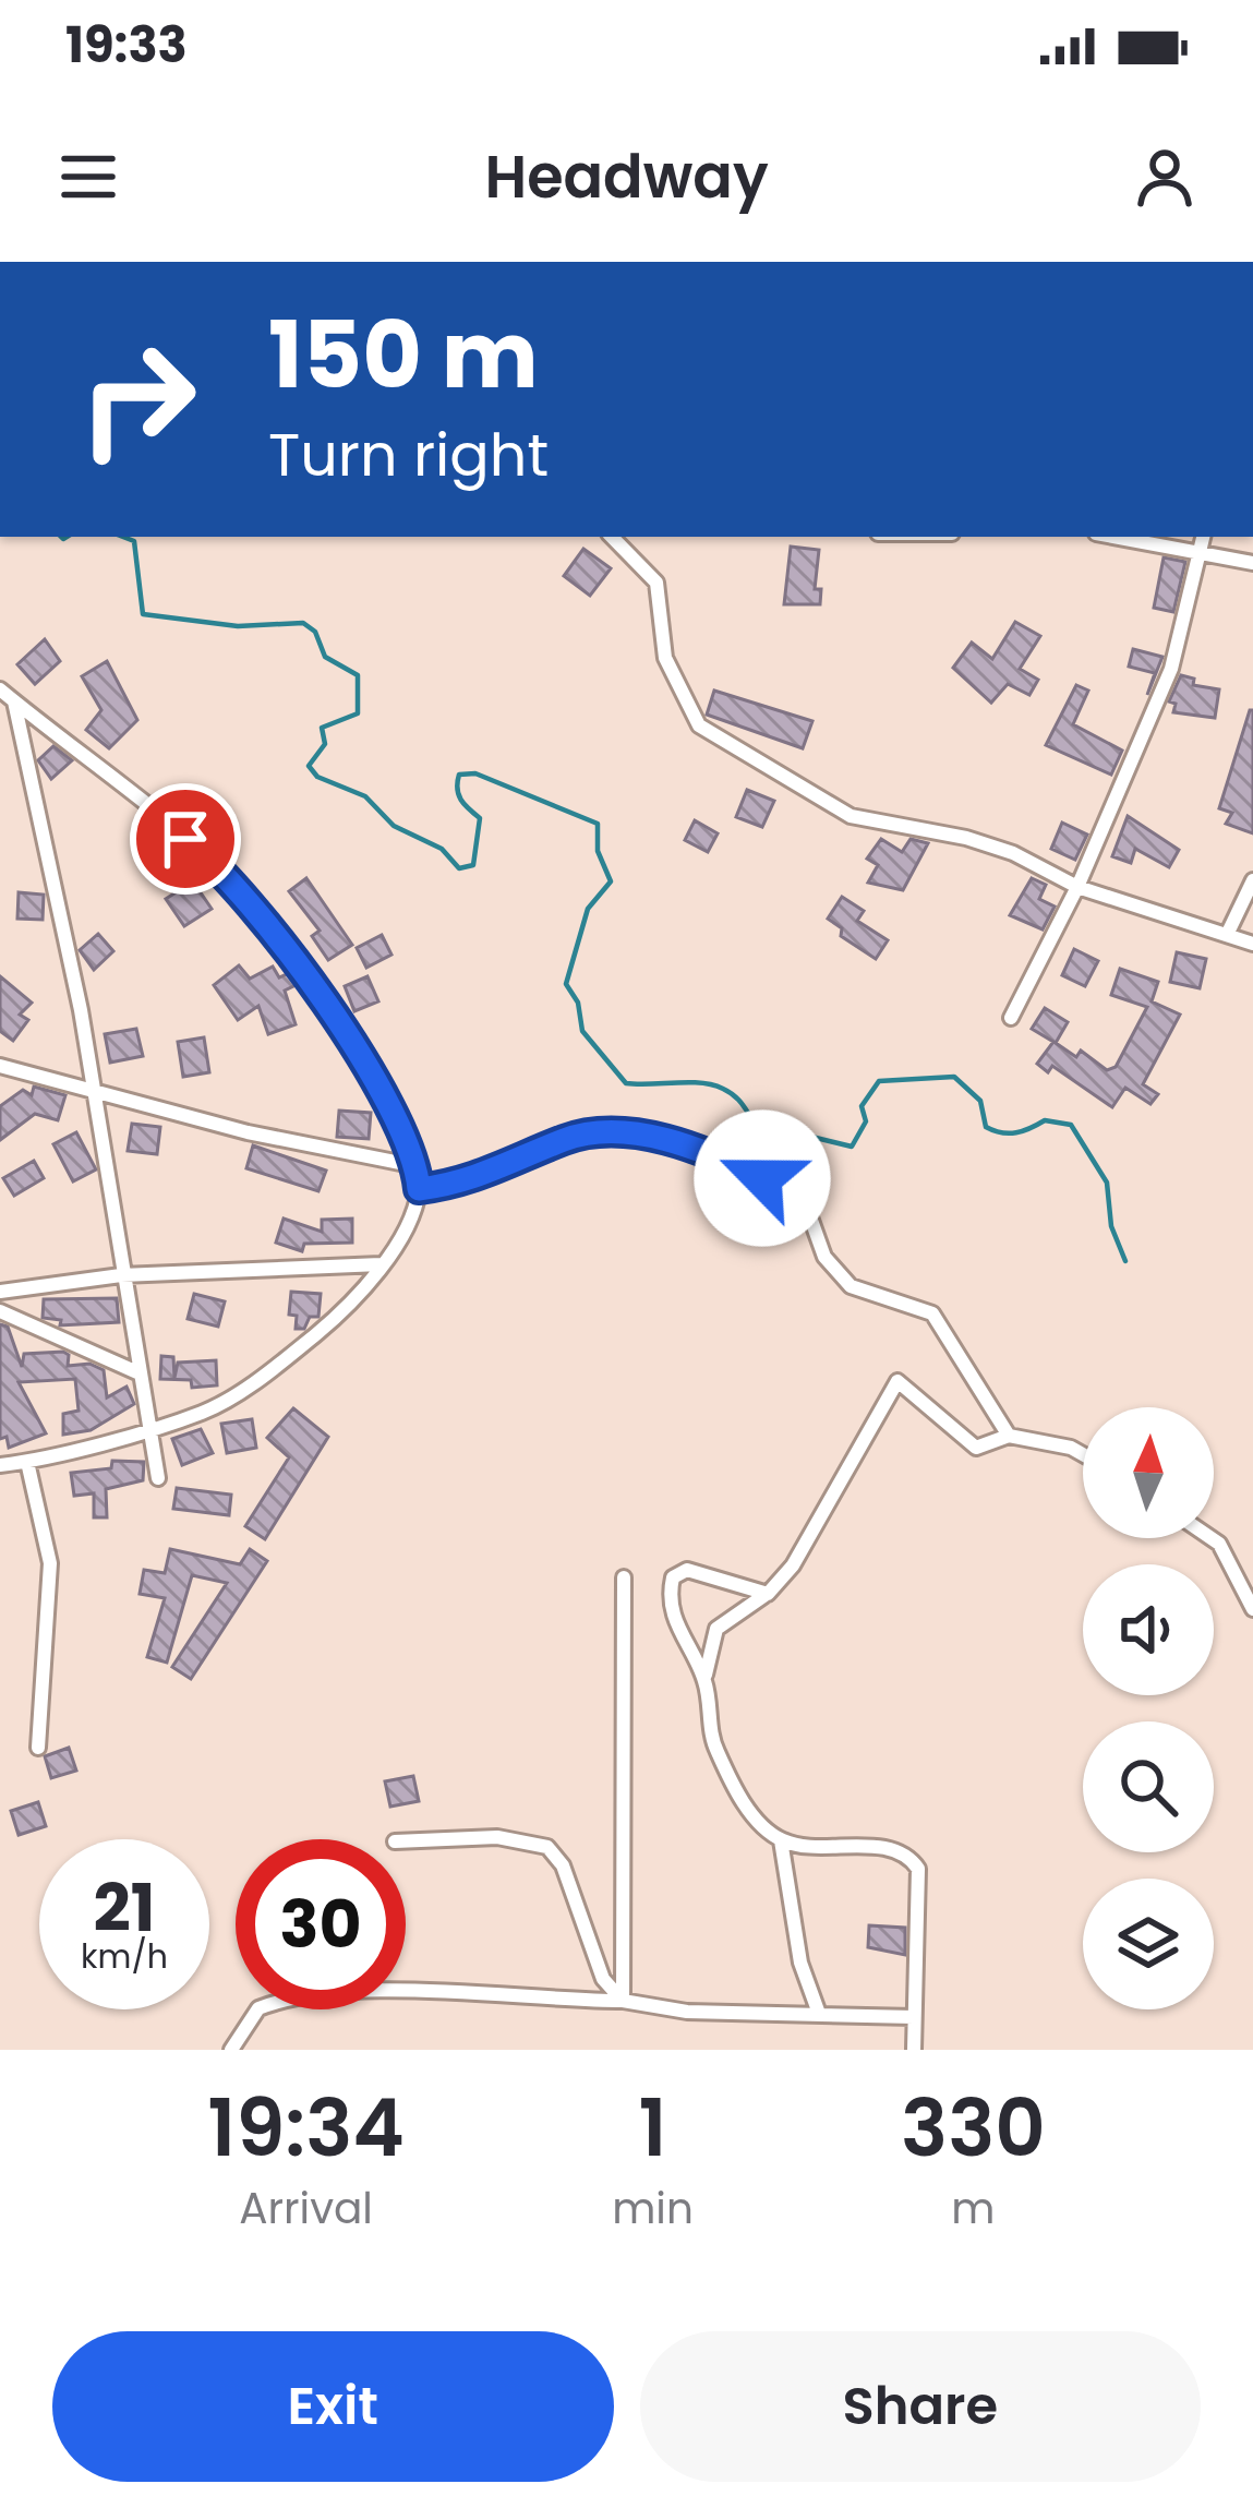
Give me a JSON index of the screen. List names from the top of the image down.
{
  "north": "top",
  "page": {
    "status": "19:33",
    "header": "Headway",
    "turn": ["150 m", "Turn right"],
    "speed": "21 km/h",
    "limit": "30",
    "eta": [
      "19:34",
      "Arrival",
      "1",
      "min",
      "330",
      "m"
    ],
    "buttons": ["Exit", "Share"]
  }
}
